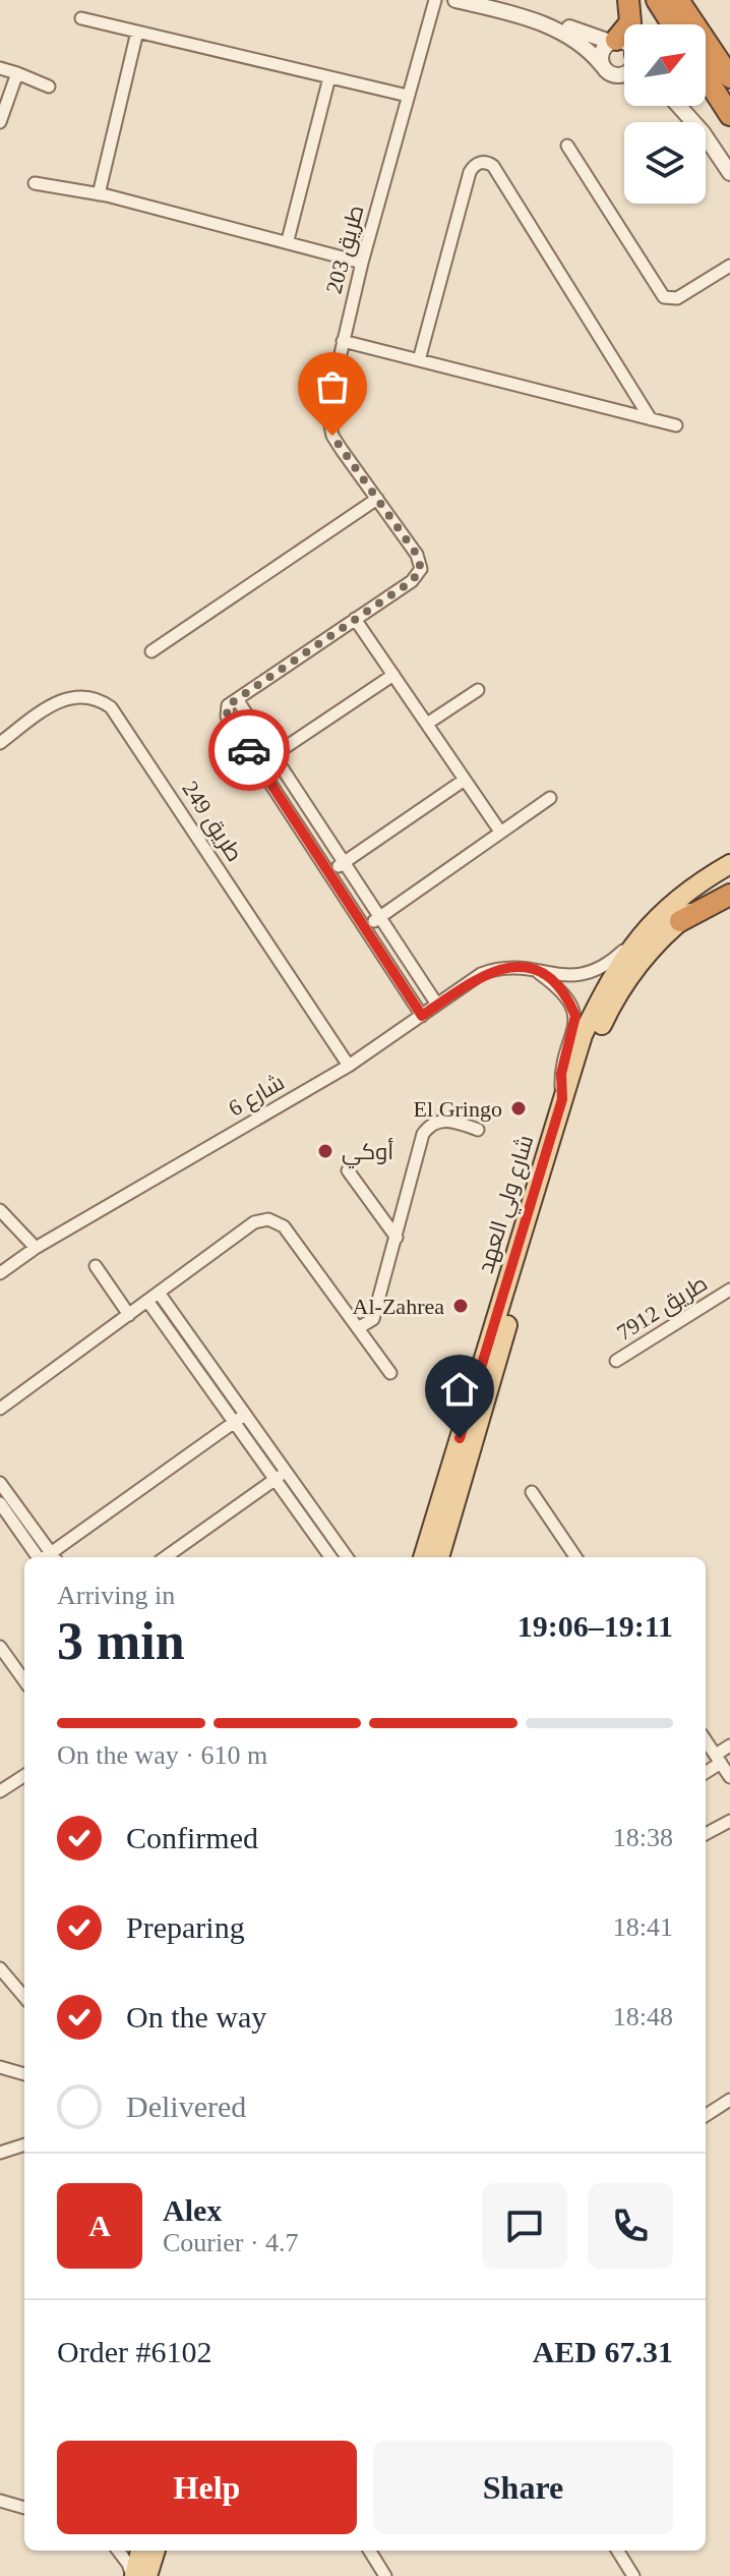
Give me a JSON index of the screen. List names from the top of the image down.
{
  "streets": {
    "main road": ["شارع ولي العهد"],
    "street": [
      "طريق 203",
      "طريق 249",
      "شارع 6",
      "طريق 7912"
    ]
  },
  "crossings": [
    ["طريق 249", "شارع 6"],
    ["شارع 6", "شارع ولي العهد"]
  ],
  "places": ["El Gringo", "أوكي", "Al-Zahrea"],
  "north": "top right",
  "page": {
    "heading": ["3 min", "Arriving in", "19:06–19:11"],
    "panel": [
      "Alex",
      "Courier · 4.7",
      "Order #6102",
      "AED 67.31"
    ],
    "bar": "On the way · 610 m",
    "list": [
      ["Confirmed", "18:38"],
      ["Preparing", "18:41"],
      ["On the way", "18:48"],
      "Delivered"
    ],
    "round": "A",
    "buttons": ["Help", "Share"]
  }
}
